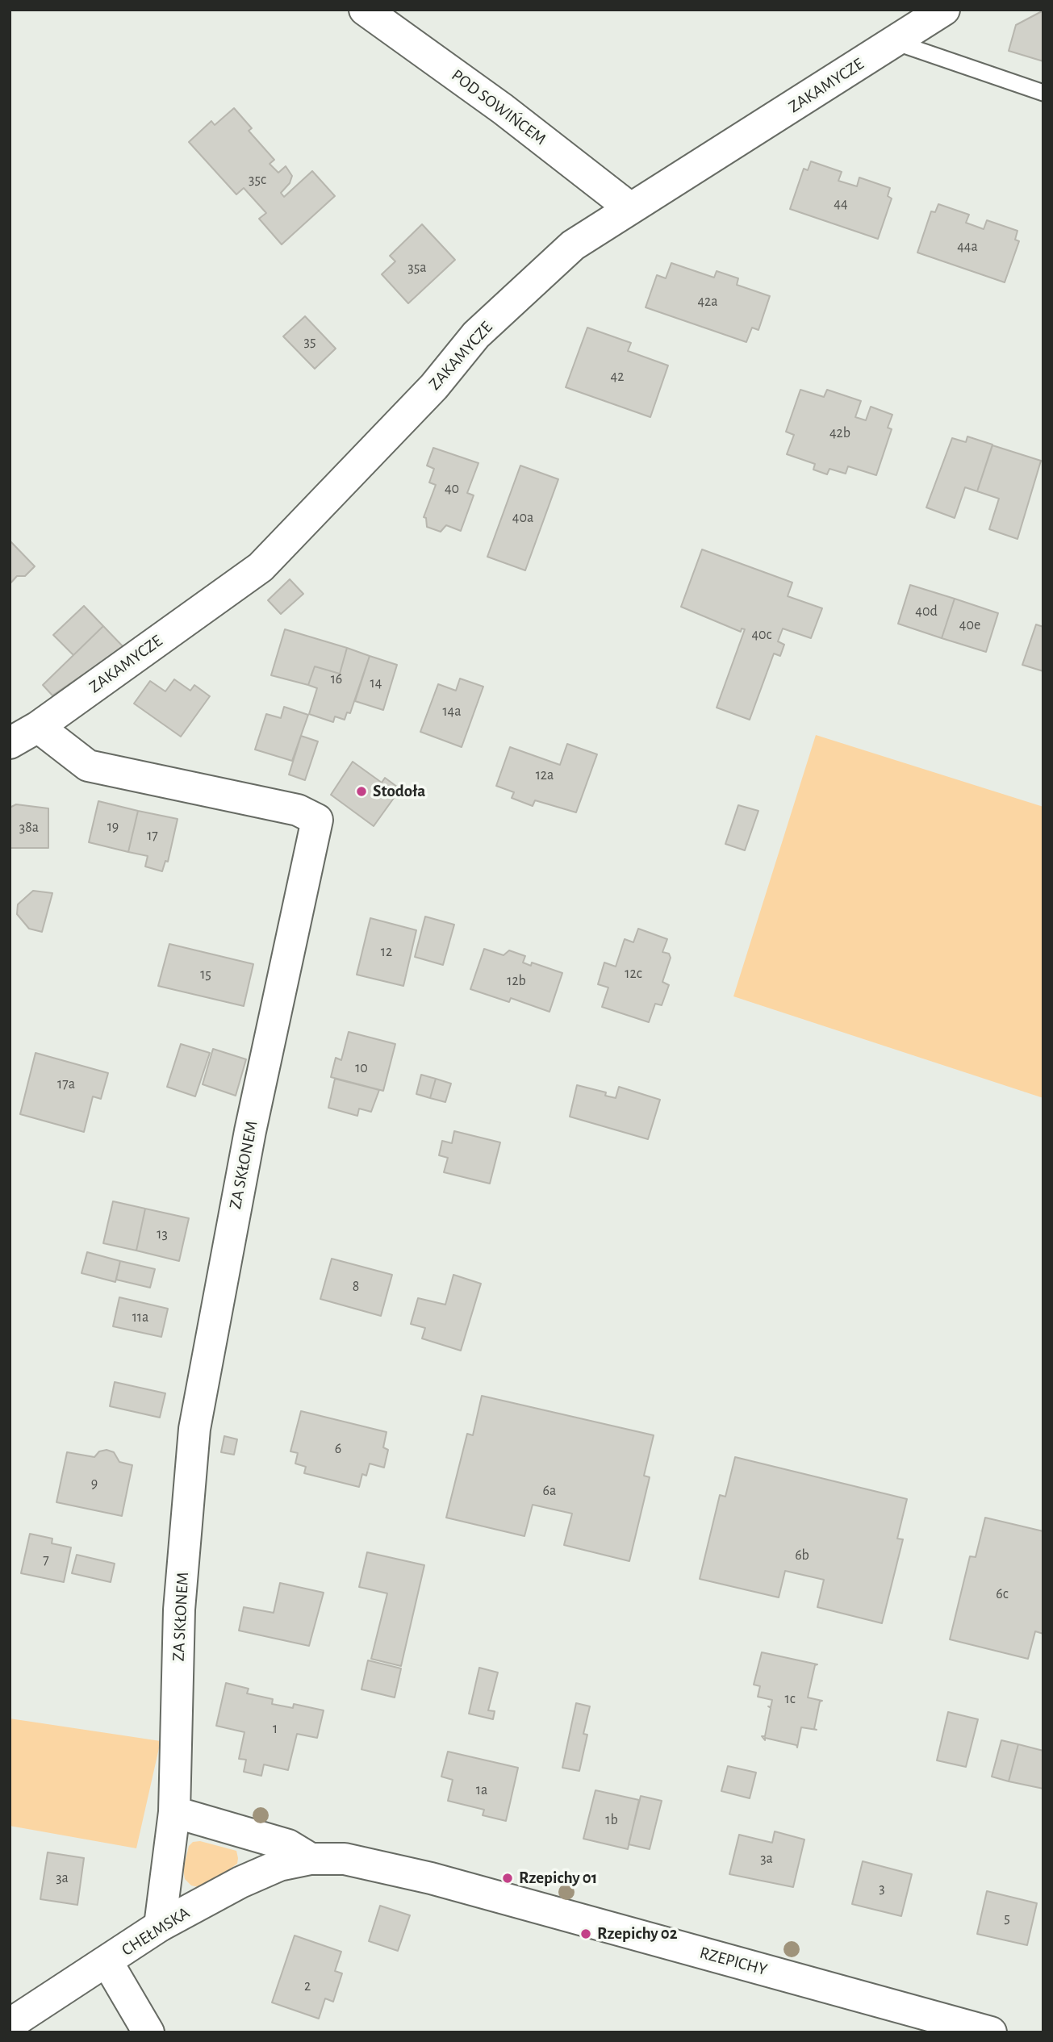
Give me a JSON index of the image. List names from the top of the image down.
{
  "streets": {
    "street": [
      "ZAKAMYCZE",
      "POD SOWIŃCEM",
      "ZA SKŁONEM",
      "CHEŁMSKA",
      "RZEPICHY"
    ]
  },
  "crossings": [
    ["ZAKAMYCZE", "POD SOWIŃCEM"],
    ["ZAKAMYCZE", "ZA SKŁONEM"],
    ["ZA SKŁONEM", "CHEŁMSKA"],
    ["CHEŁMSKA", "RZEPICHY"]
  ],
  "places": ["Stodoła", "Rzepichy 01", "Rzepichy 02"],
  "house_numbers": [
    "35c",
    "44",
    "44a",
    "35a",
    "42a",
    "35",
    "42",
    "42b",
    "40",
    "40a",
    "40d",
    "40e",
    "40c",
    "16",
    "14",
    "14a",
    "12a",
    "19",
    "38a",
    "17",
    "12",
    "12c",
    "15",
    "12b",
    "10",
    "17a",
    "13",
    "8",
    "11a",
    "6",
    "9",
    "6a",
    "6b",
    "7",
    "6c",
    "1c",
    "1",
    "1a",
    "1b",
    "3a",
    "3a",
    "3",
    "5",
    "2"
  ]
}
